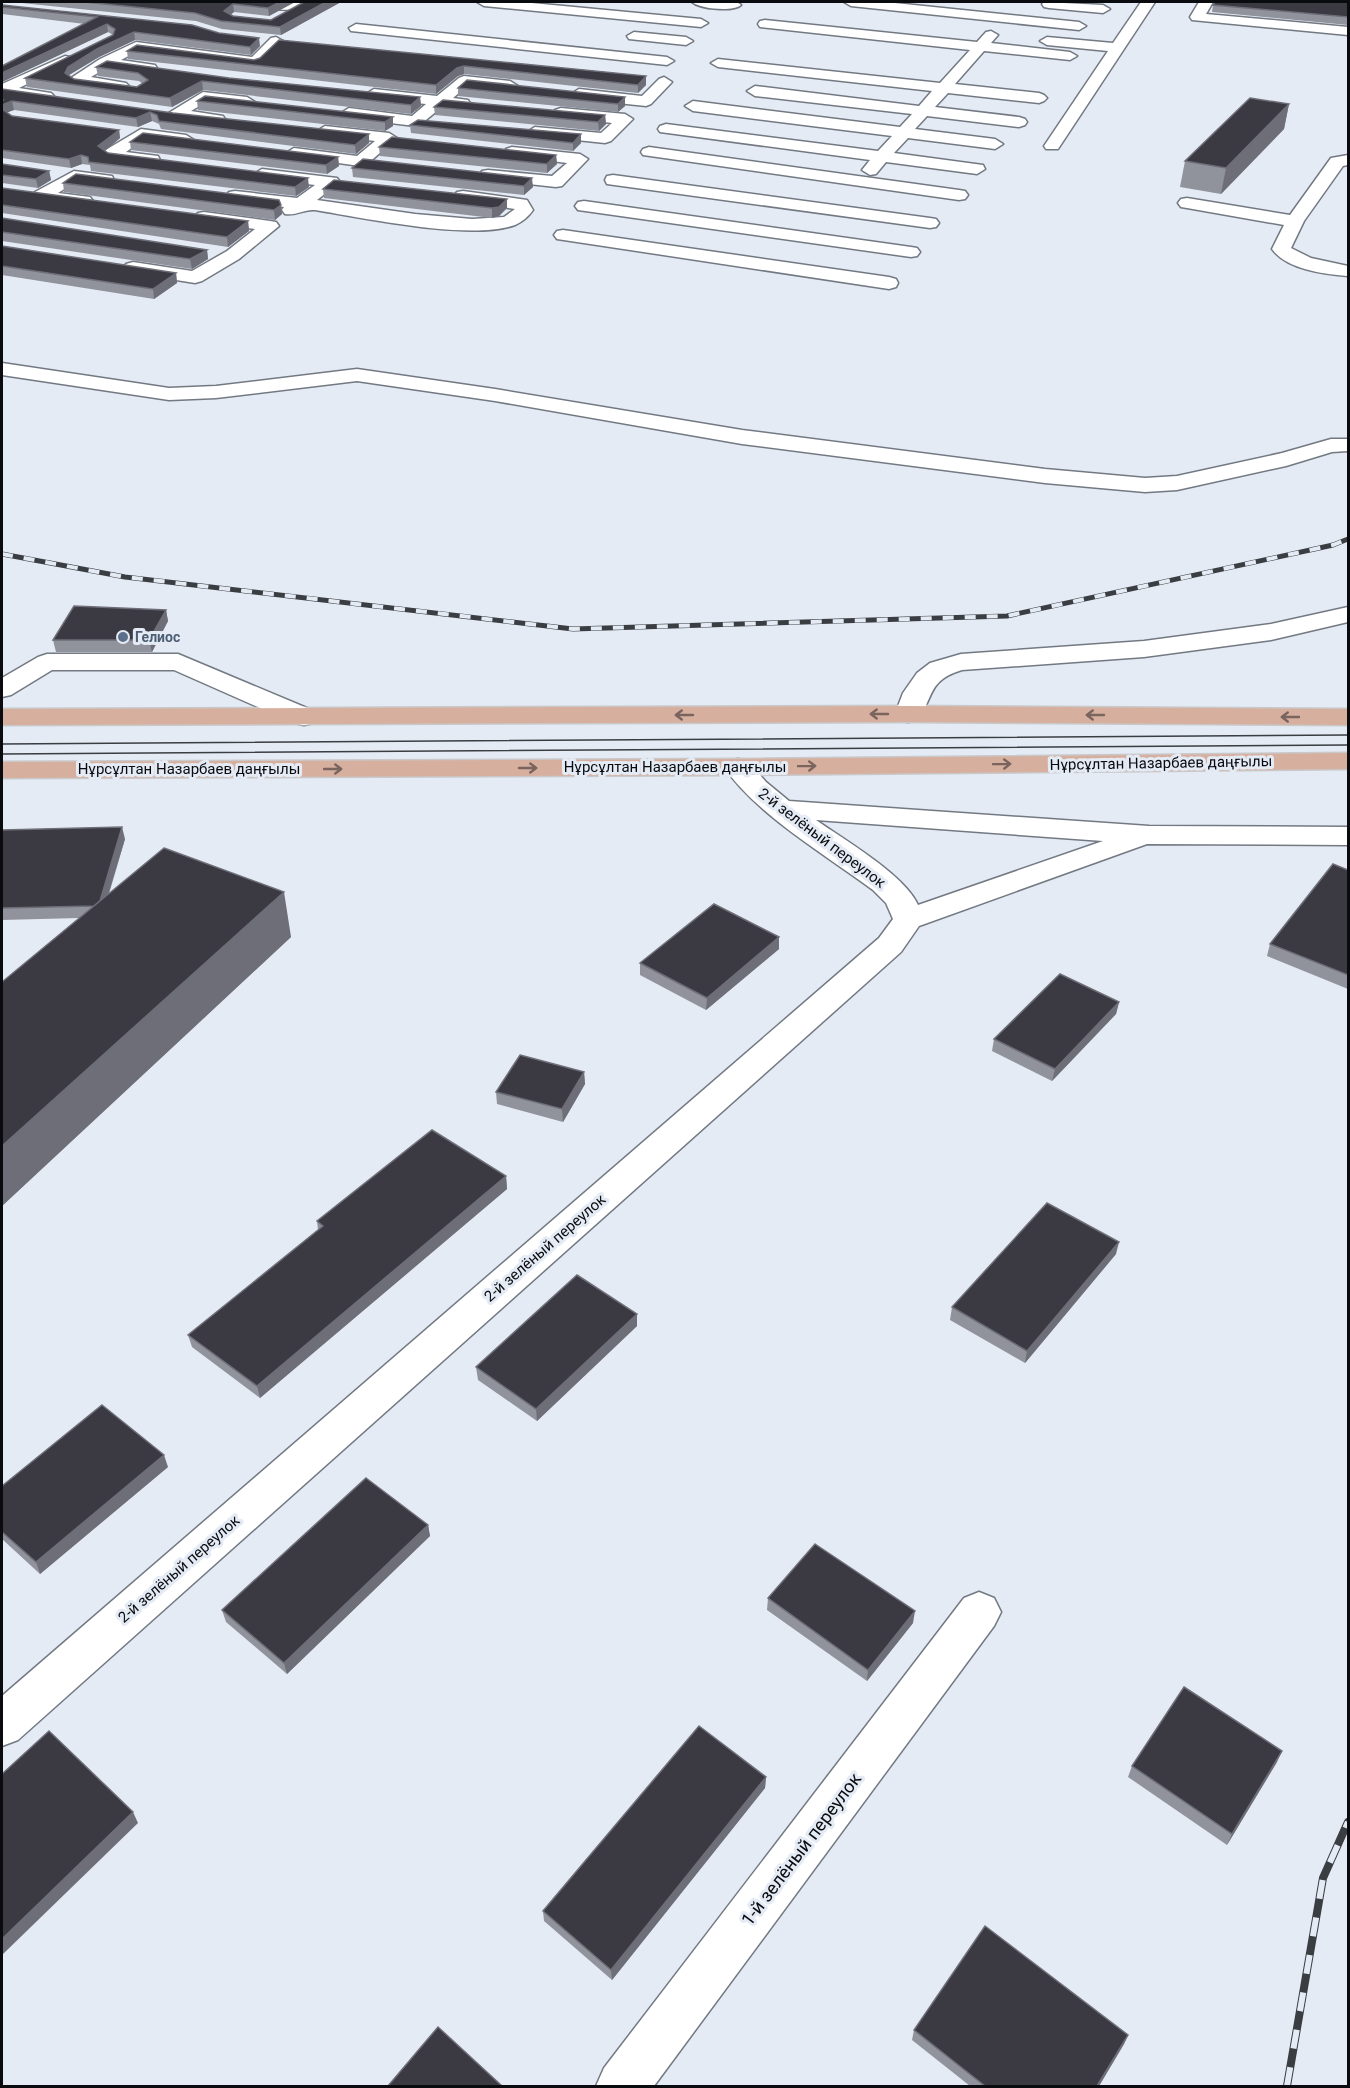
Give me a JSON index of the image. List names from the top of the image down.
{
  "streets": {
    "main road": ["Нұрсұлтан Назарбаев даңғылы"],
    "street": ["2-й зелёный переулок", "1-й зелёный переулок"]
  },
  "crossings": [
    ["Нұрсұлтан Назарбаев даңғылы", "2-й зелёный переулок"]
  ],
  "places": ["Гелиос"]
}
